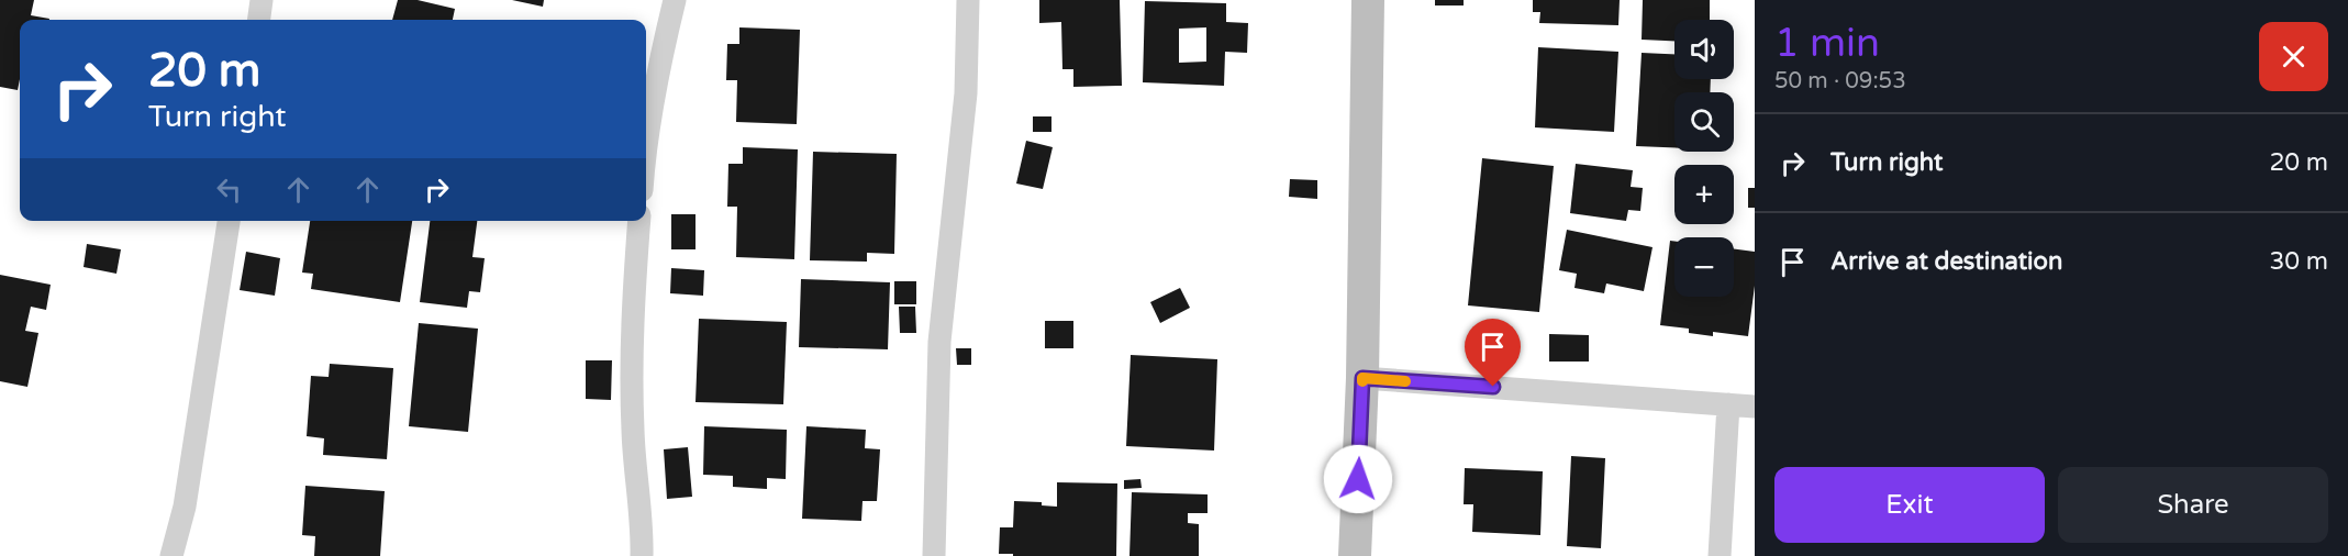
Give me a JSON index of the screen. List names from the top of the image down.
{
  "page": {
    "heading": ["1 min", "50 m · 09:53"],
    "map_buttons": ["+", "−"],
    "turn": ["20 m", "Turn right"],
    "list": [
      {
        "name": "Turn right",
        "value": "20 m"
      },
      {
        "name": "Arrive at destination",
        "value": "30 m"
      }
    ],
    "buttons": ["Exit", "Share"]
  }
}
